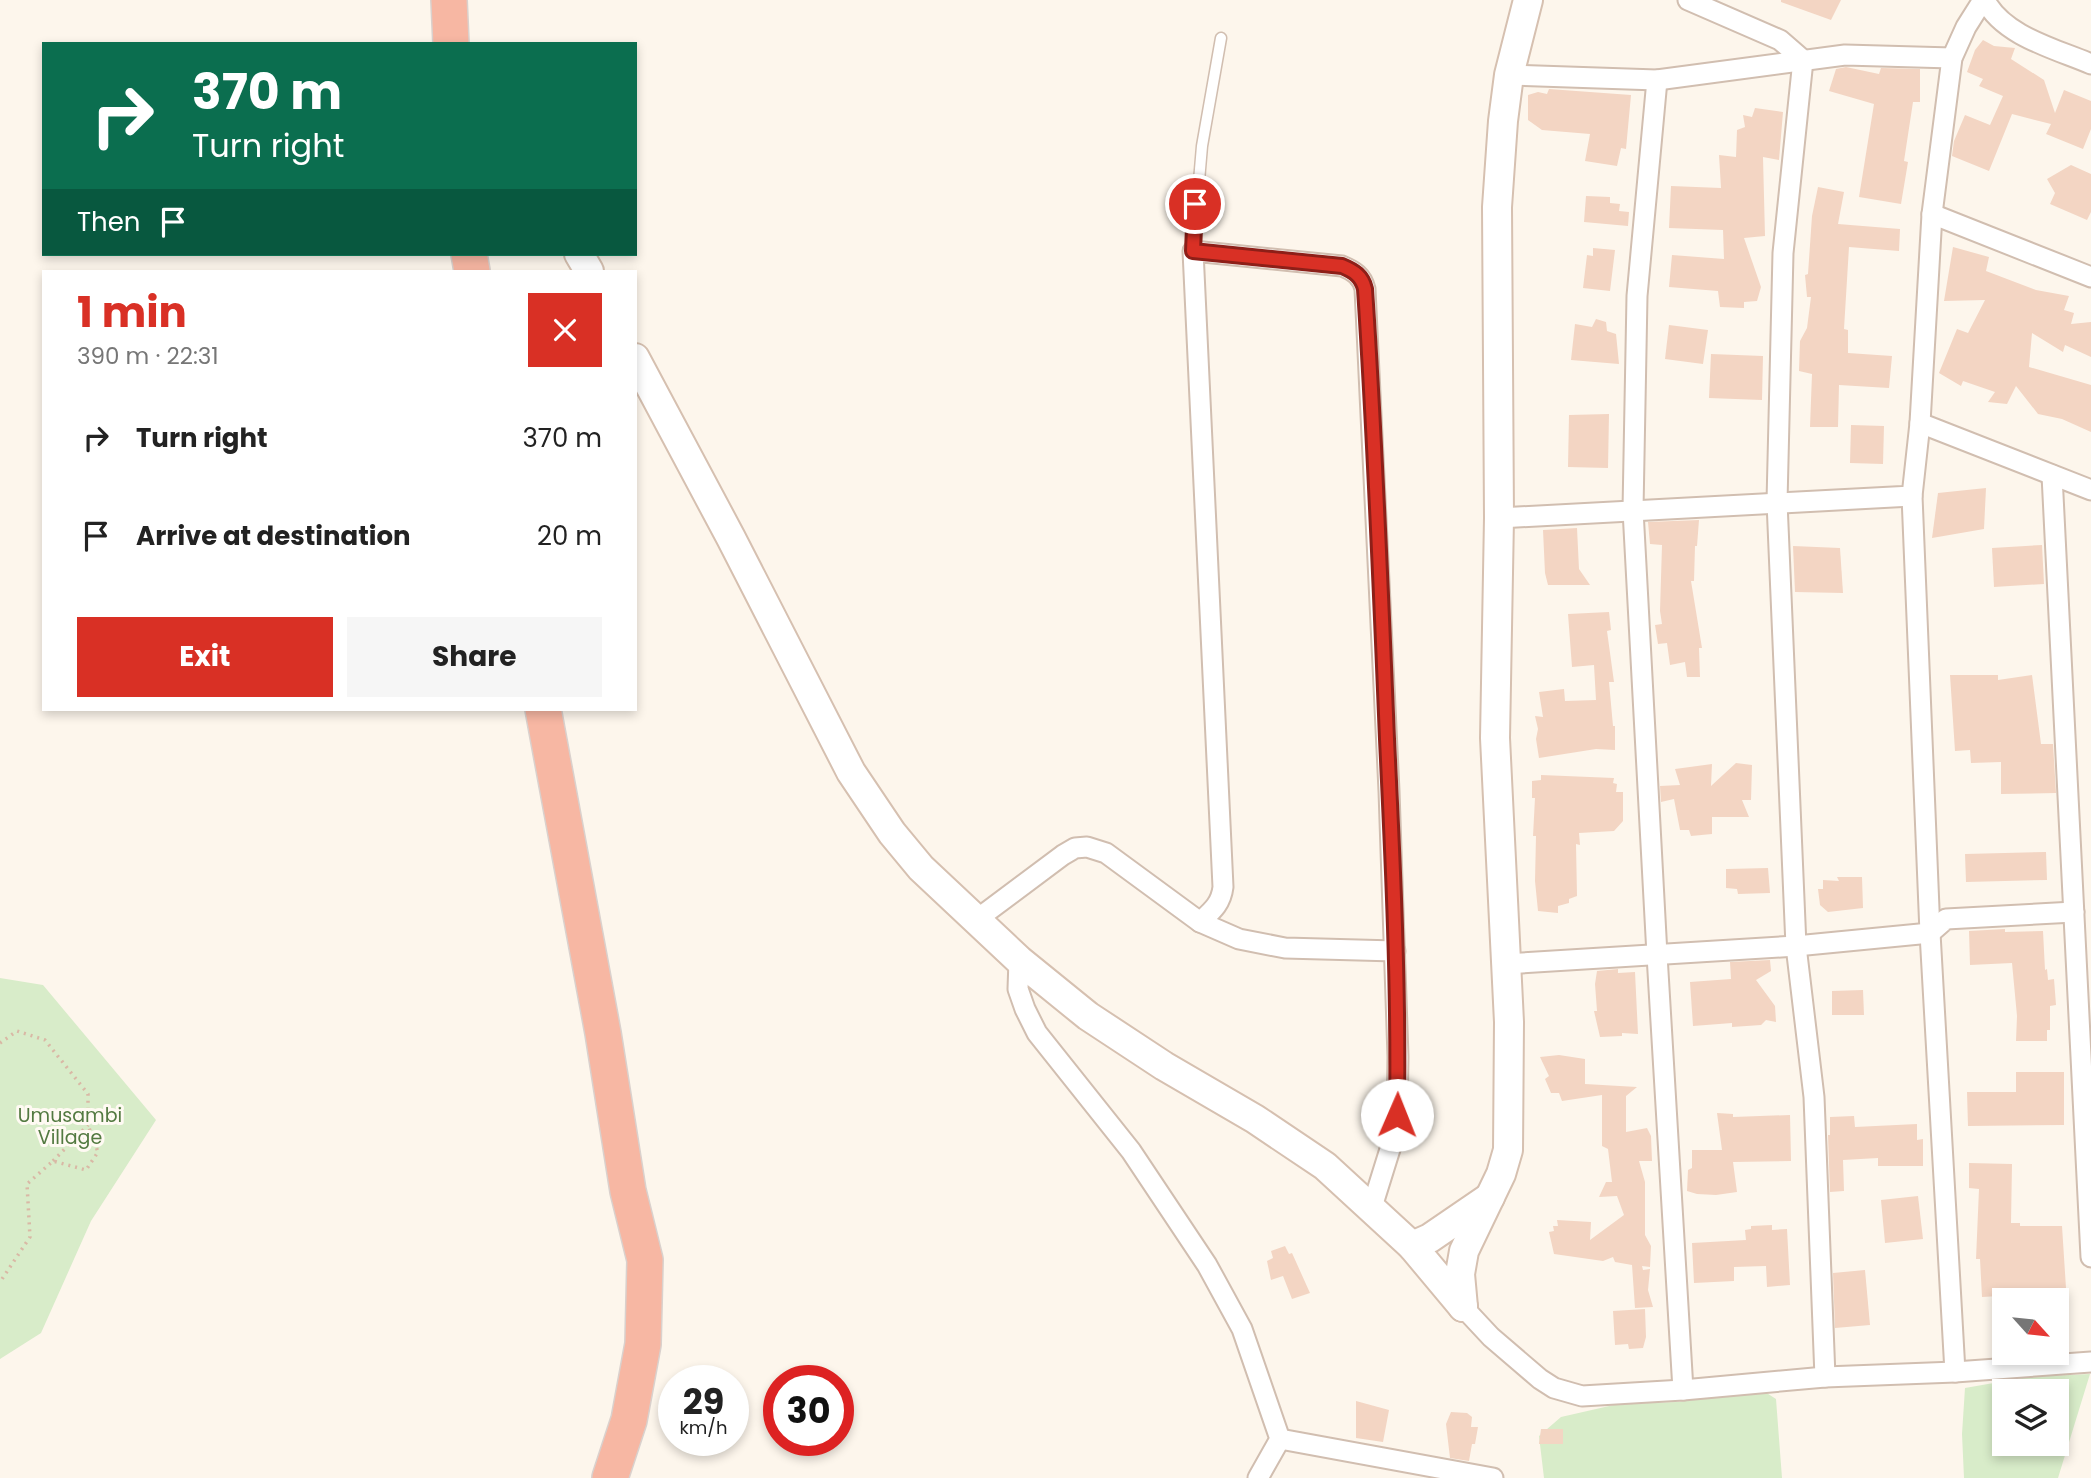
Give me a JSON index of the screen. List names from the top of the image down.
{
  "parks": ["Umusambi Village"],
  "north": "bottom right",
  "page": {
    "turn": ["370 m", "Turn right"],
    "then": "Then",
    "heading": ["1 min", "390 m · 22:31"],
    "list": [
      {
        "name": "Turn right",
        "value": "370 m"
      },
      {
        "name": "Arrive at destination",
        "value": "20 m"
      }
    ],
    "buttons": ["Exit", "Share"],
    "speed": "29 km/h",
    "limit": "30"
  }
}
